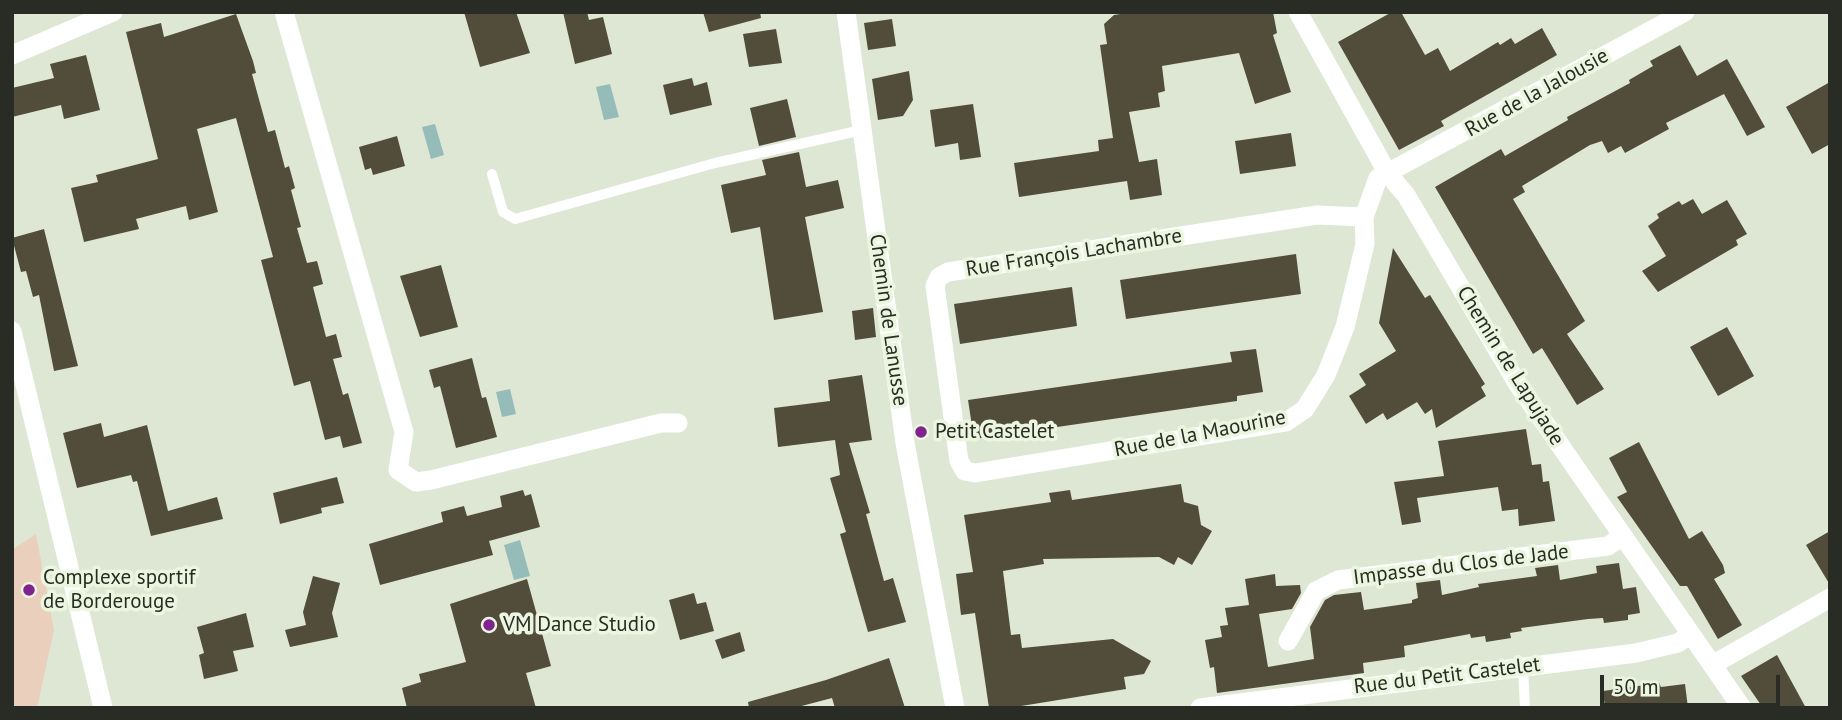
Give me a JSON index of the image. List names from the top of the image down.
{
  "streets": {
    "street": [
      "Rue de la Jalousie",
      "Rue François Lachambre",
      "Chemin de Lanusse",
      "Chemin de Lapujade",
      "Rue de la Maourine",
      "Impasse du Clos de Jade",
      "Rue du Petit Castelet"
    ]
  },
  "crossings": [
    ["Rue de la Jalousie", "Chemin de Lapujade"],
    ["Rue de la Jalousie", "Rue de la Maourine"],
    ["Rue François Lachambre", "Rue de la Maourine"],
    ["Chemin de Lapujade", "Rue de la Maourine"],
    ["Chemin de Lapujade", "Impasse du Clos de Jade"],
    ["Chemin de Lapujade", "Rue du Petit Castelet"]
  ],
  "places": ["Petit Castelet", "Complexe sportif de Borderouge", "VM Dance Studio"],
  "scale_bar": "50 m"
}
